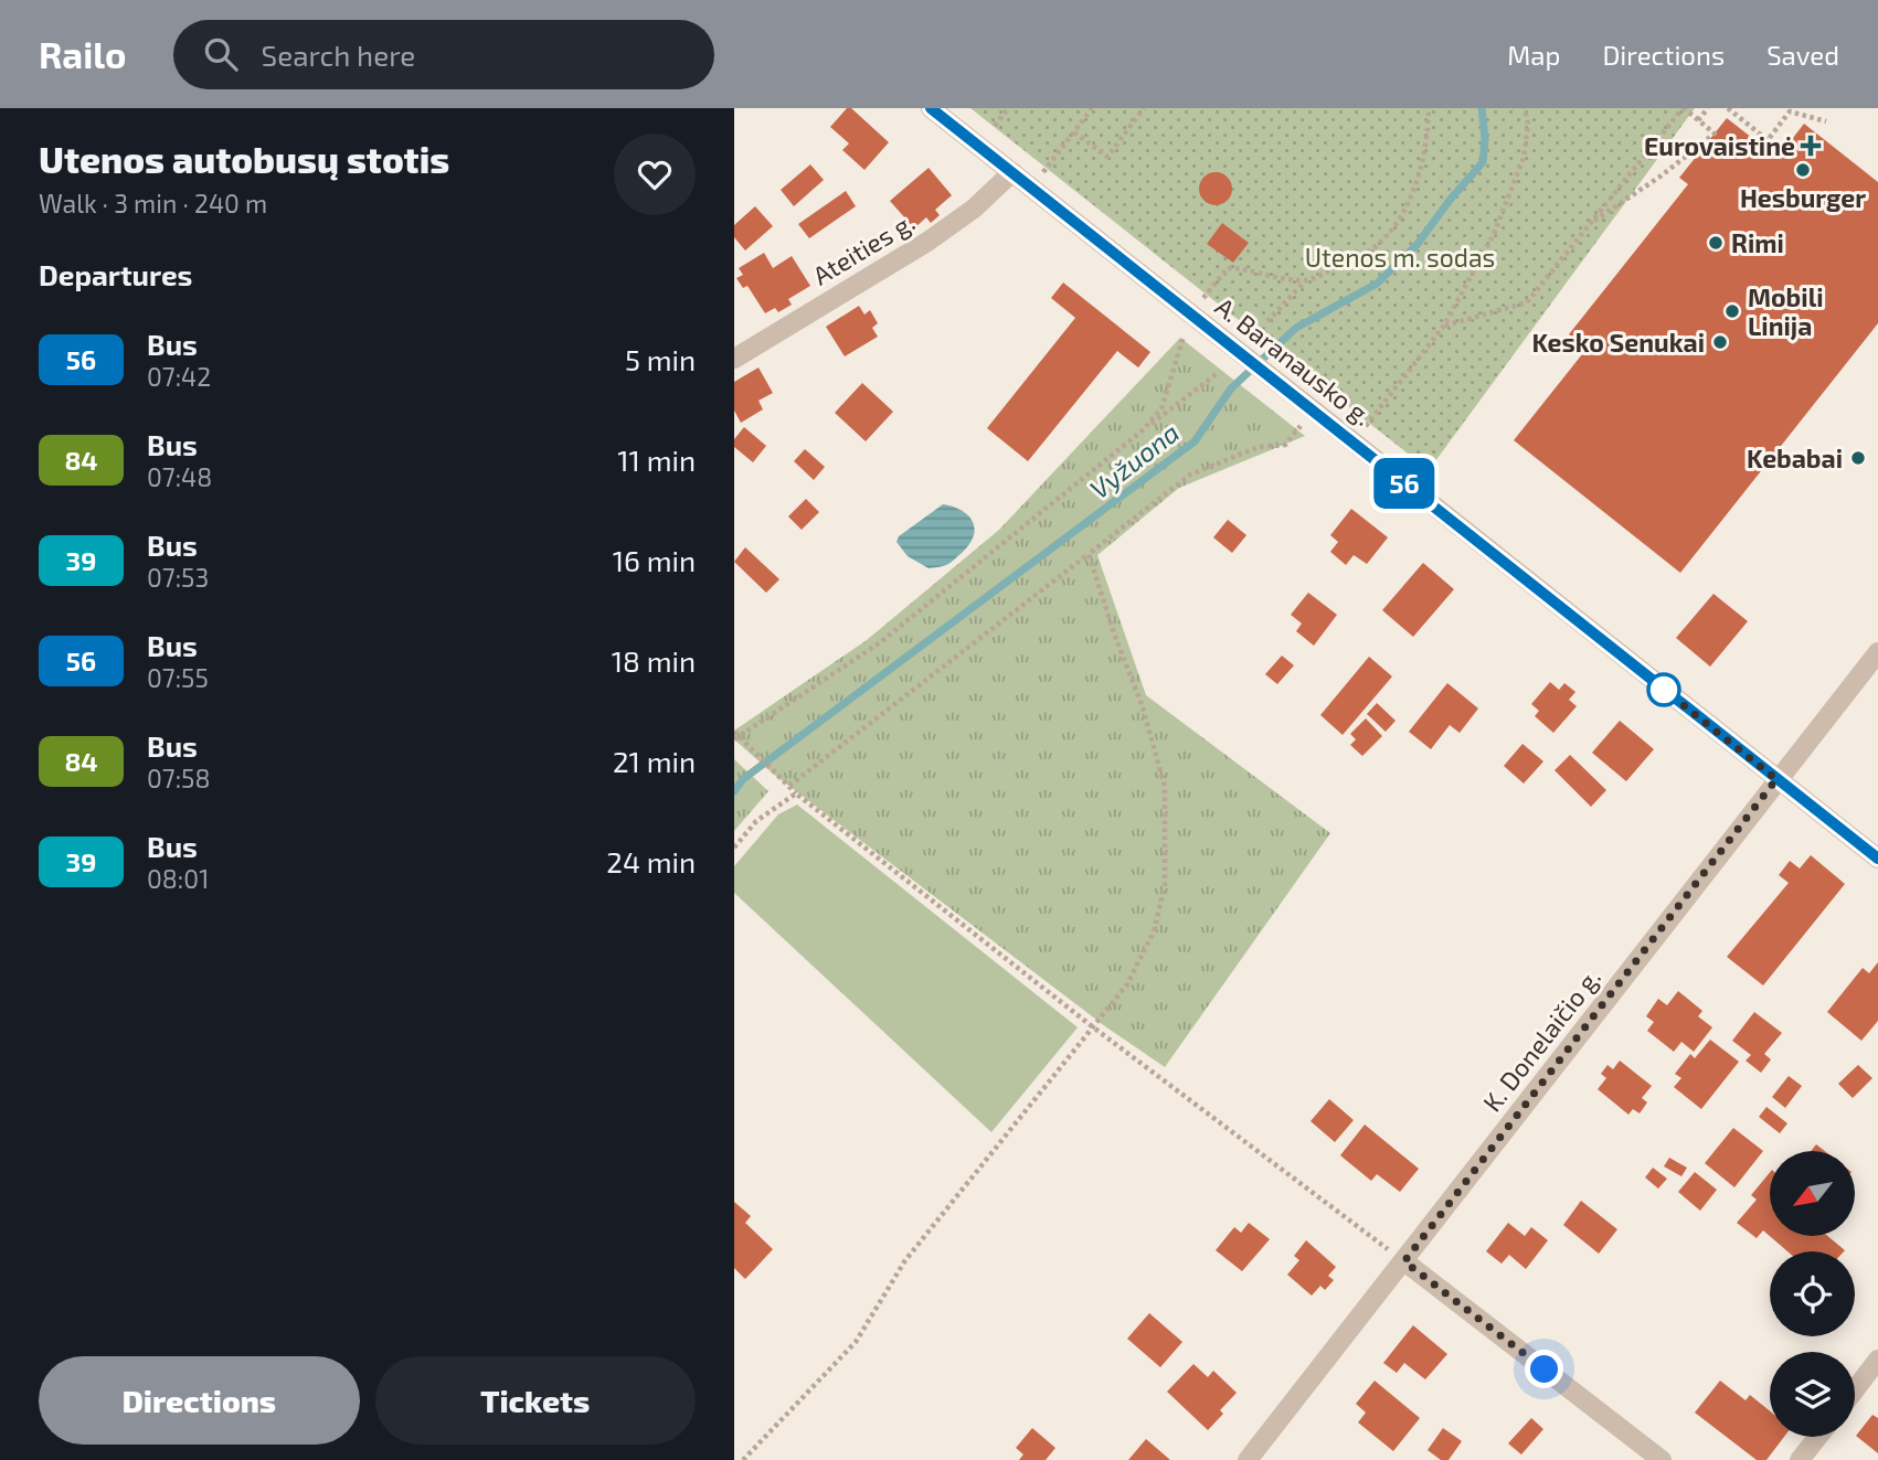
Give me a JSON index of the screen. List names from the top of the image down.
{
  "streets": {
    "street": ["Ateities g.", "A. Baranausko g.", "K. Donelaičio g."]
  },
  "crossings": [
    ["Ateities g.", "A. Baranausko g."],
    ["A. Baranausko g.", "K. Donelaičio g."]
  ],
  "water": ["Vyžuona"],
  "parks": ["Utenos m. sodas"],
  "places": {
    "health": ["Eurovaistinė"],
    "other": [
      "Hesburger",
      "Rimi",
      "Mobili Linija",
      "Kesko Senukai",
      "Kebabai"
    ]
  },
  "lines": ["bus line 56"],
  "north": "bottom left",
  "page": {
    "header": "Railo",
    "search": "Search here",
    "nav": ["Map", "Directions", "Saved"],
    "heading": [
      ["Utenos autobusų stotis", "Walk · 3 min · 240 m"],
      "Departures"
    ],
    "on_map": "56",
    "list": [
      {
        "mark": "56",
        "name": "Bus",
        "note": "07:42",
        "value": "5 min"
      },
      {
        "mark": "84",
        "name": "Bus",
        "note": "07:48",
        "value": "11 min"
      },
      {
        "mark": "39",
        "name": "Bus",
        "note": "07:53",
        "value": "16 min"
      },
      {
        "mark": "56",
        "name": "Bus",
        "note": "07:55",
        "value": "18 min"
      },
      {
        "mark": "84",
        "name": "Bus",
        "note": "07:58",
        "value": "21 min"
      },
      {
        "mark": "39",
        "name": "Bus",
        "note": "08:01",
        "value": "24 min"
      }
    ],
    "buttons": ["Directions", "Tickets"]
  }
}
